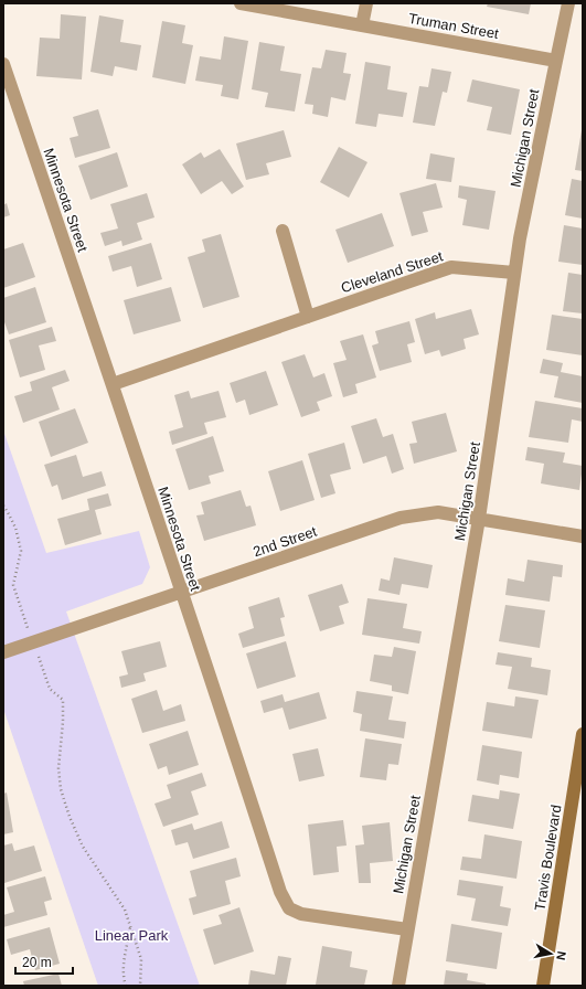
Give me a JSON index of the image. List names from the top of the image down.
{
  "streets": {
    "main road": ["Travis Boulevard"],
    "street": [
      "Truman Street",
      "Michigan Street",
      "Minnesota Street",
      "Cleveland Street",
      "2nd Street"
    ]
  },
  "crossings": [
    ["Truman Street", "Michigan Street"],
    ["Michigan Street", "Minnesota Street"],
    ["Michigan Street", "Cleveland Street"],
    ["Michigan Street", "2nd Street"],
    ["Minnesota Street", "Cleveland Street"],
    ["Minnesota Street", "2nd Street"]
  ],
  "parks": ["Linear Park"],
  "scale_bar": "20 m",
  "north": "right"
}
